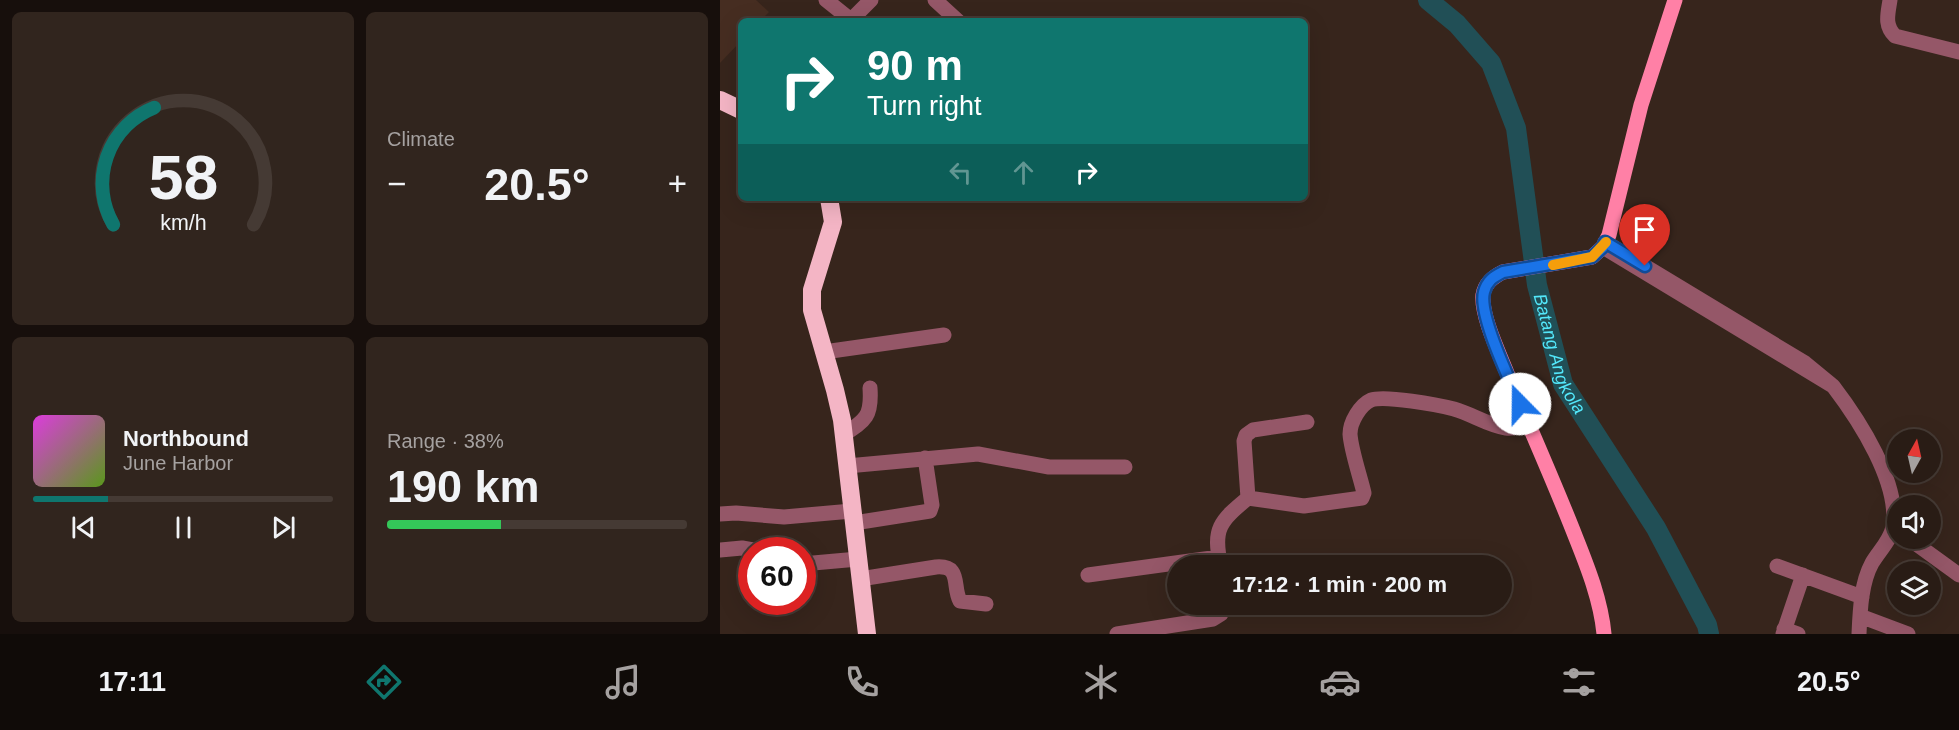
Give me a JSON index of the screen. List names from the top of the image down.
{
  "water": ["Batang Angkola"],
  "north": "top",
  "page": {
    "tile": [
      "Climate",
      ["Range · 38%", "190 km"]
    ],
    "turn": ["90 m", "Turn right"],
    "heat": ["−", "20.5°", "+"],
    "song": ["Northbound", "June Harbor"],
    "limit": "60",
    "trip": "17:12 · 1 min · 200 m",
    "tabs": ["17:11", "20.5°"],
    "gauge": ["58", "km/h"]
  }
}
